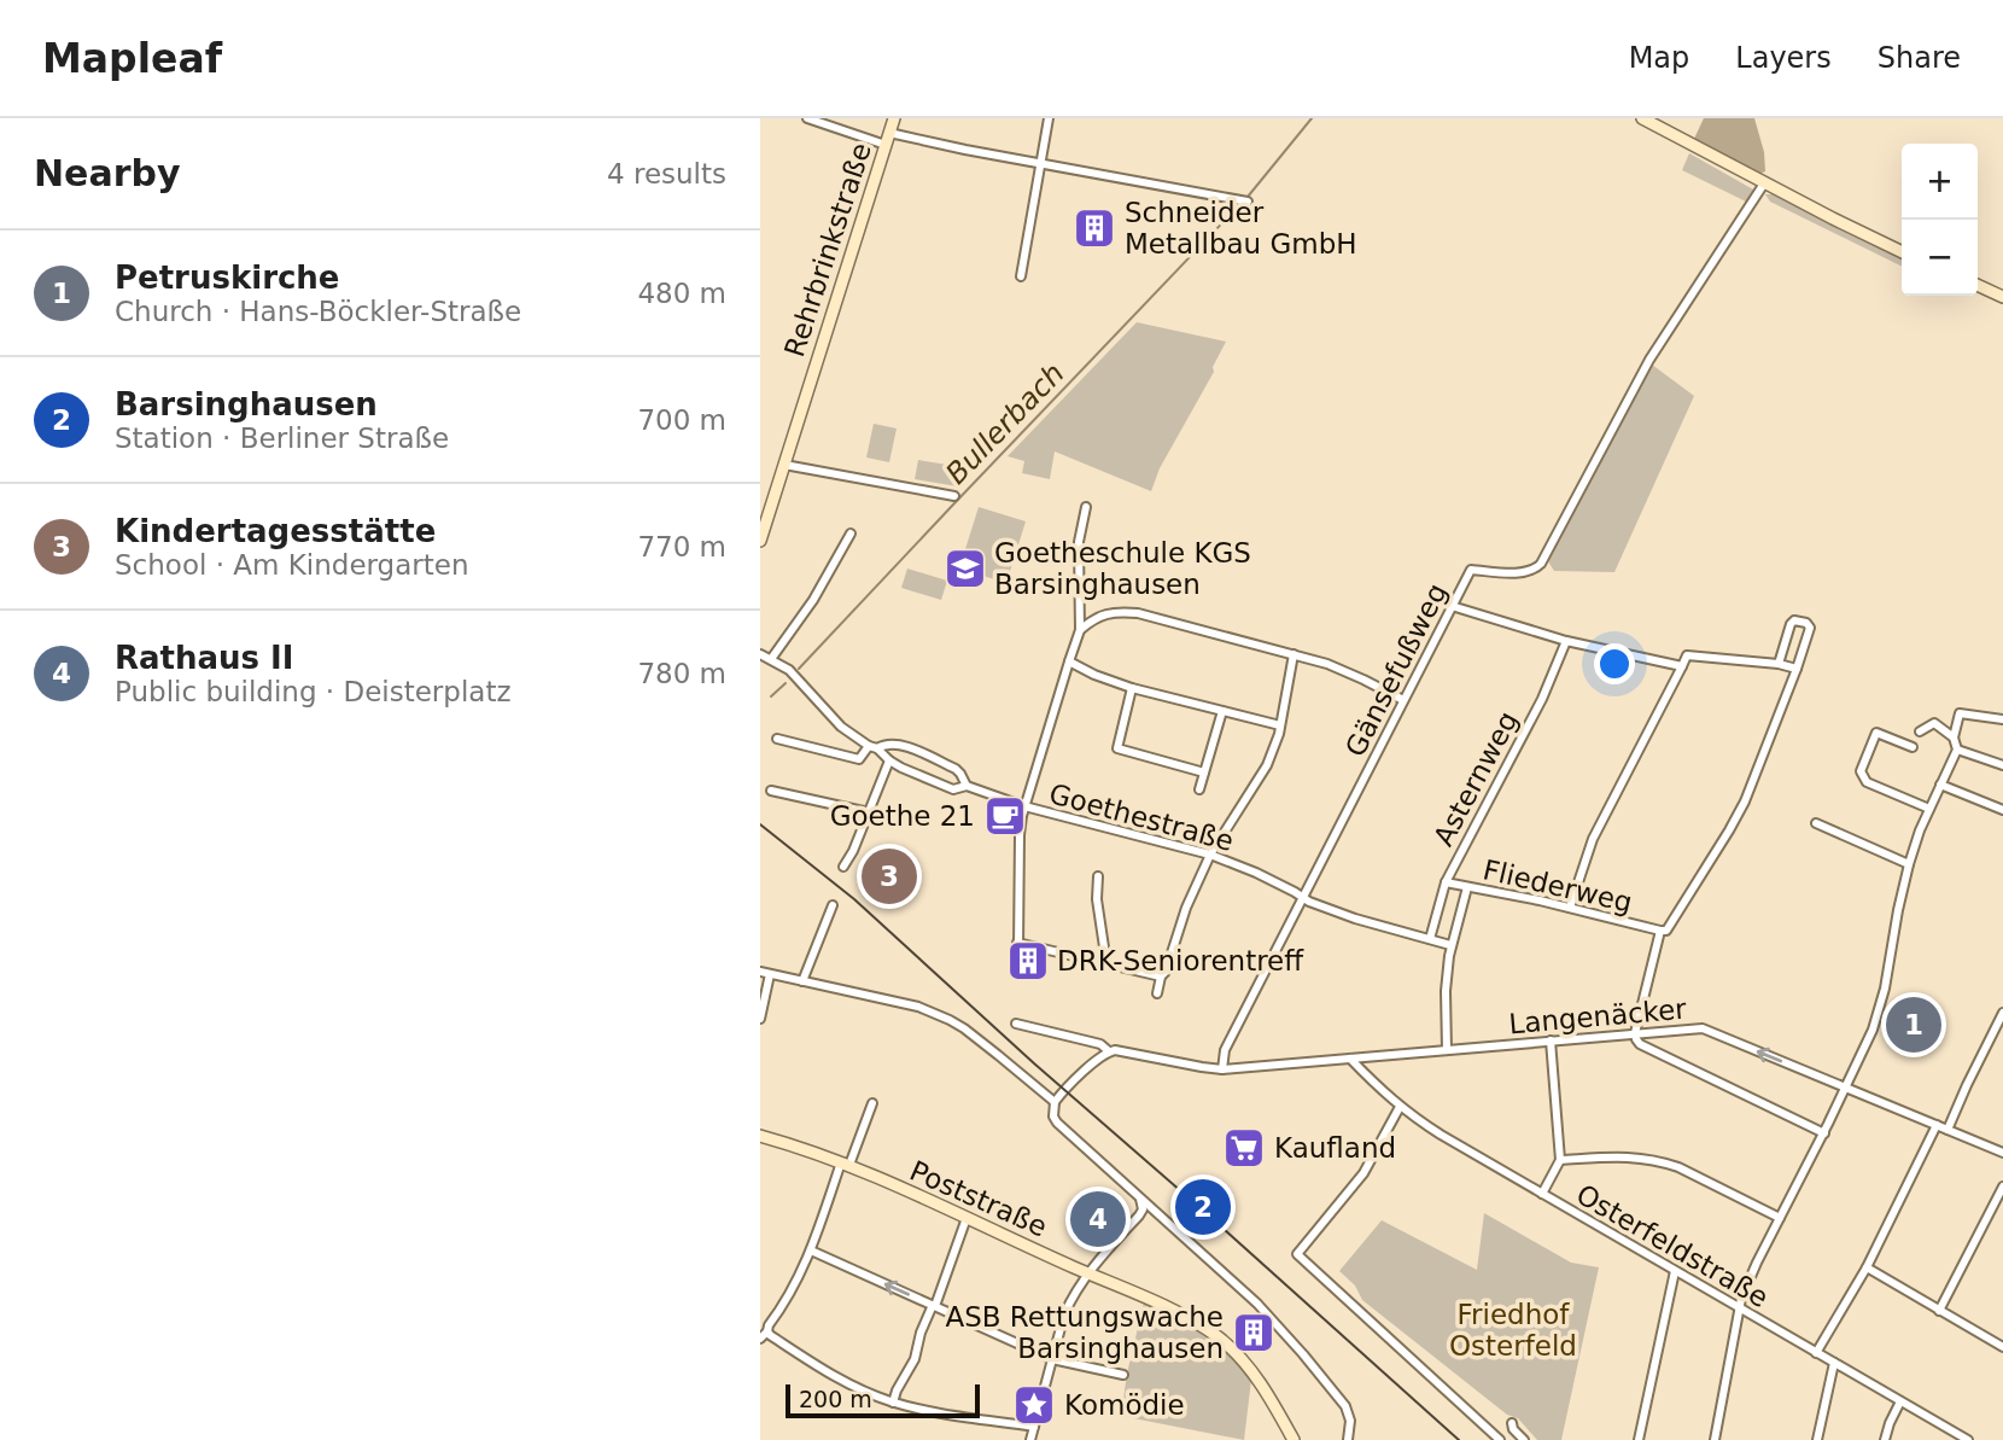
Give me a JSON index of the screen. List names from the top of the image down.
{
  "streets": {
    "main road": ["Rehrbrinkstraße", "Poststraße"],
    "street": [
      "Gänsefußweg",
      "Asternweg",
      "Goethestraße",
      "Fliederweg",
      "Langenäcker",
      "Osterfeldstraße"
    ]
  },
  "crossings": [
    ["Gänsefußweg", "Goethestraße"],
    ["Gänsefußweg", "Langenäcker"],
    ["Asternweg", "Goethestraße"],
    ["Asternweg", "Fliederweg"],
    ["Langenäcker", "Osterfeldstraße"]
  ],
  "water": ["Bullerbach"],
  "parks": ["Friedhof Osterfeld"],
  "places": {
    "building": ["Schneider Metallbau GmbH", "DRK-Seniorentreff", "ASB Rettungswache Barsinghausen"],
    "school or university": ["Goetheschule KGS Barsinghausen"],
    "cafe": ["Goethe 21"],
    "supermarket": ["Kaufland"],
    "place": ["Komödie"]
  },
  "scale_bar": "200 m",
  "page": {
    "header": "Mapleaf",
    "nav": ["Map", "Layers", "Share"],
    "heading": ["Nearby", "4 results"],
    "map_buttons": ["+", "−"],
    "list": [
      {
        "mark": "1",
        "name": "Petruskirche",
        "note": "Church · Hans-Böckler-Straße",
        "value": "480 m"
      },
      {
        "mark": "2",
        "name": "Barsinghausen",
        "note": "Station · Berliner Straße",
        "value": "700 m"
      },
      {
        "mark": "3",
        "name": "Kindertagesstätte",
        "note": "School · Am Kindergarten",
        "value": "770 m"
      },
      {
        "mark": "4",
        "name": "Rathaus II",
        "note": "Public building · Deisterplatz",
        "value": "780 m"
      }
    ],
    "pins": [
      "3",
      "1",
      "2",
      "4"
    ],
    "scale": "200 m"
  }
}
